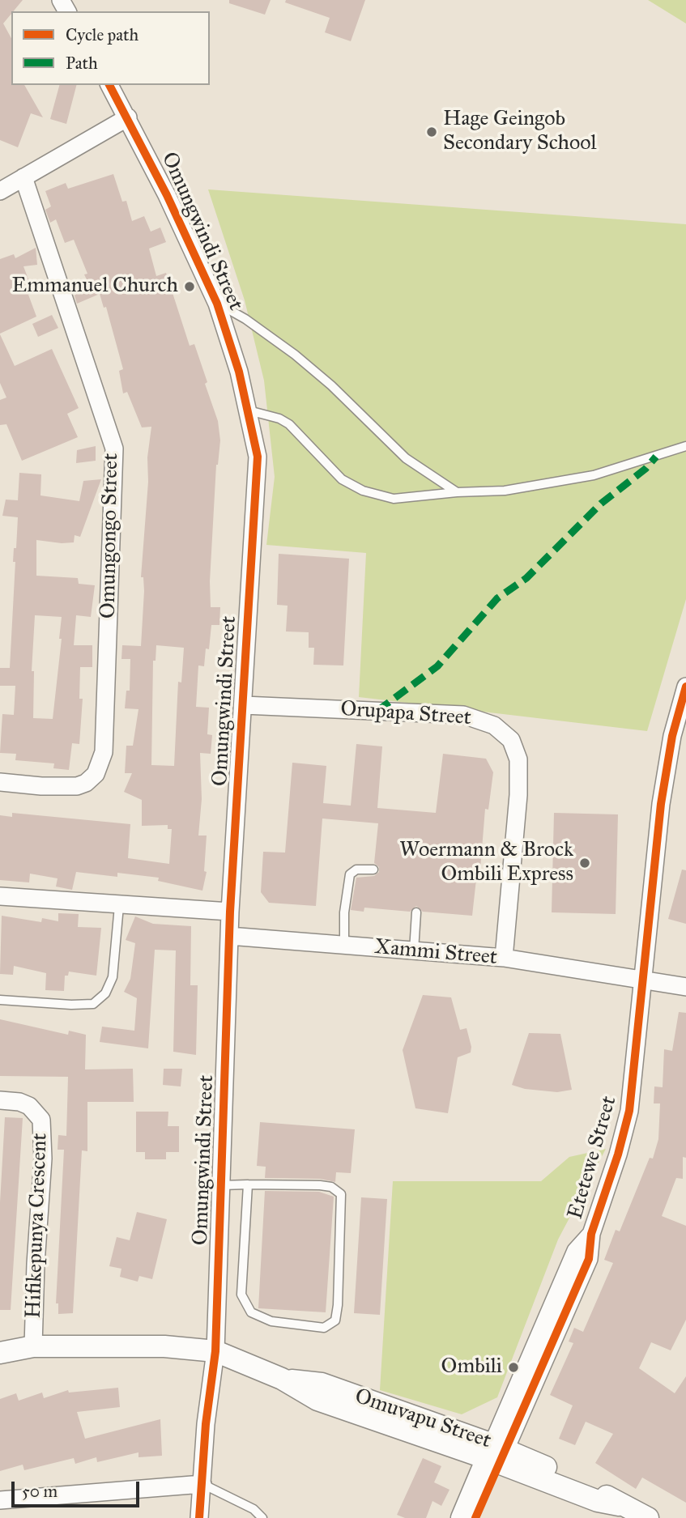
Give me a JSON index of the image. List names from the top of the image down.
{
  "streets": {
    "street": [
      "Omungwindi Street",
      "Omungongo Street",
      "Orupapa Street",
      "Xammi Street",
      "Etetewe Street",
      "Hifikepunya Crescent",
      "Omuvapu Street"
    ]
  },
  "crossings": [
    ["Omungwindi Street", "Orupapa Street"],
    ["Omungwindi Street", "Xammi Street"],
    ["Omungwindi Street", "Omuvapu Street"],
    ["Orupapa Street", "Xammi Street"],
    ["Xammi Street", "Etetewe Street"],
    ["Etetewe Street", "Omuvapu Street"],
    ["Hifikepunya Crescent", "Omuvapu Street"]
  ],
  "places": [
    "Hage Geingob Secondary School",
    "Emmanuel Church",
    "Woermann & Brock Ombili Express",
    "Ombili"
  ],
  "legend": ["Cycle path", "Path"],
  "scale_bar": "50 m"
}
